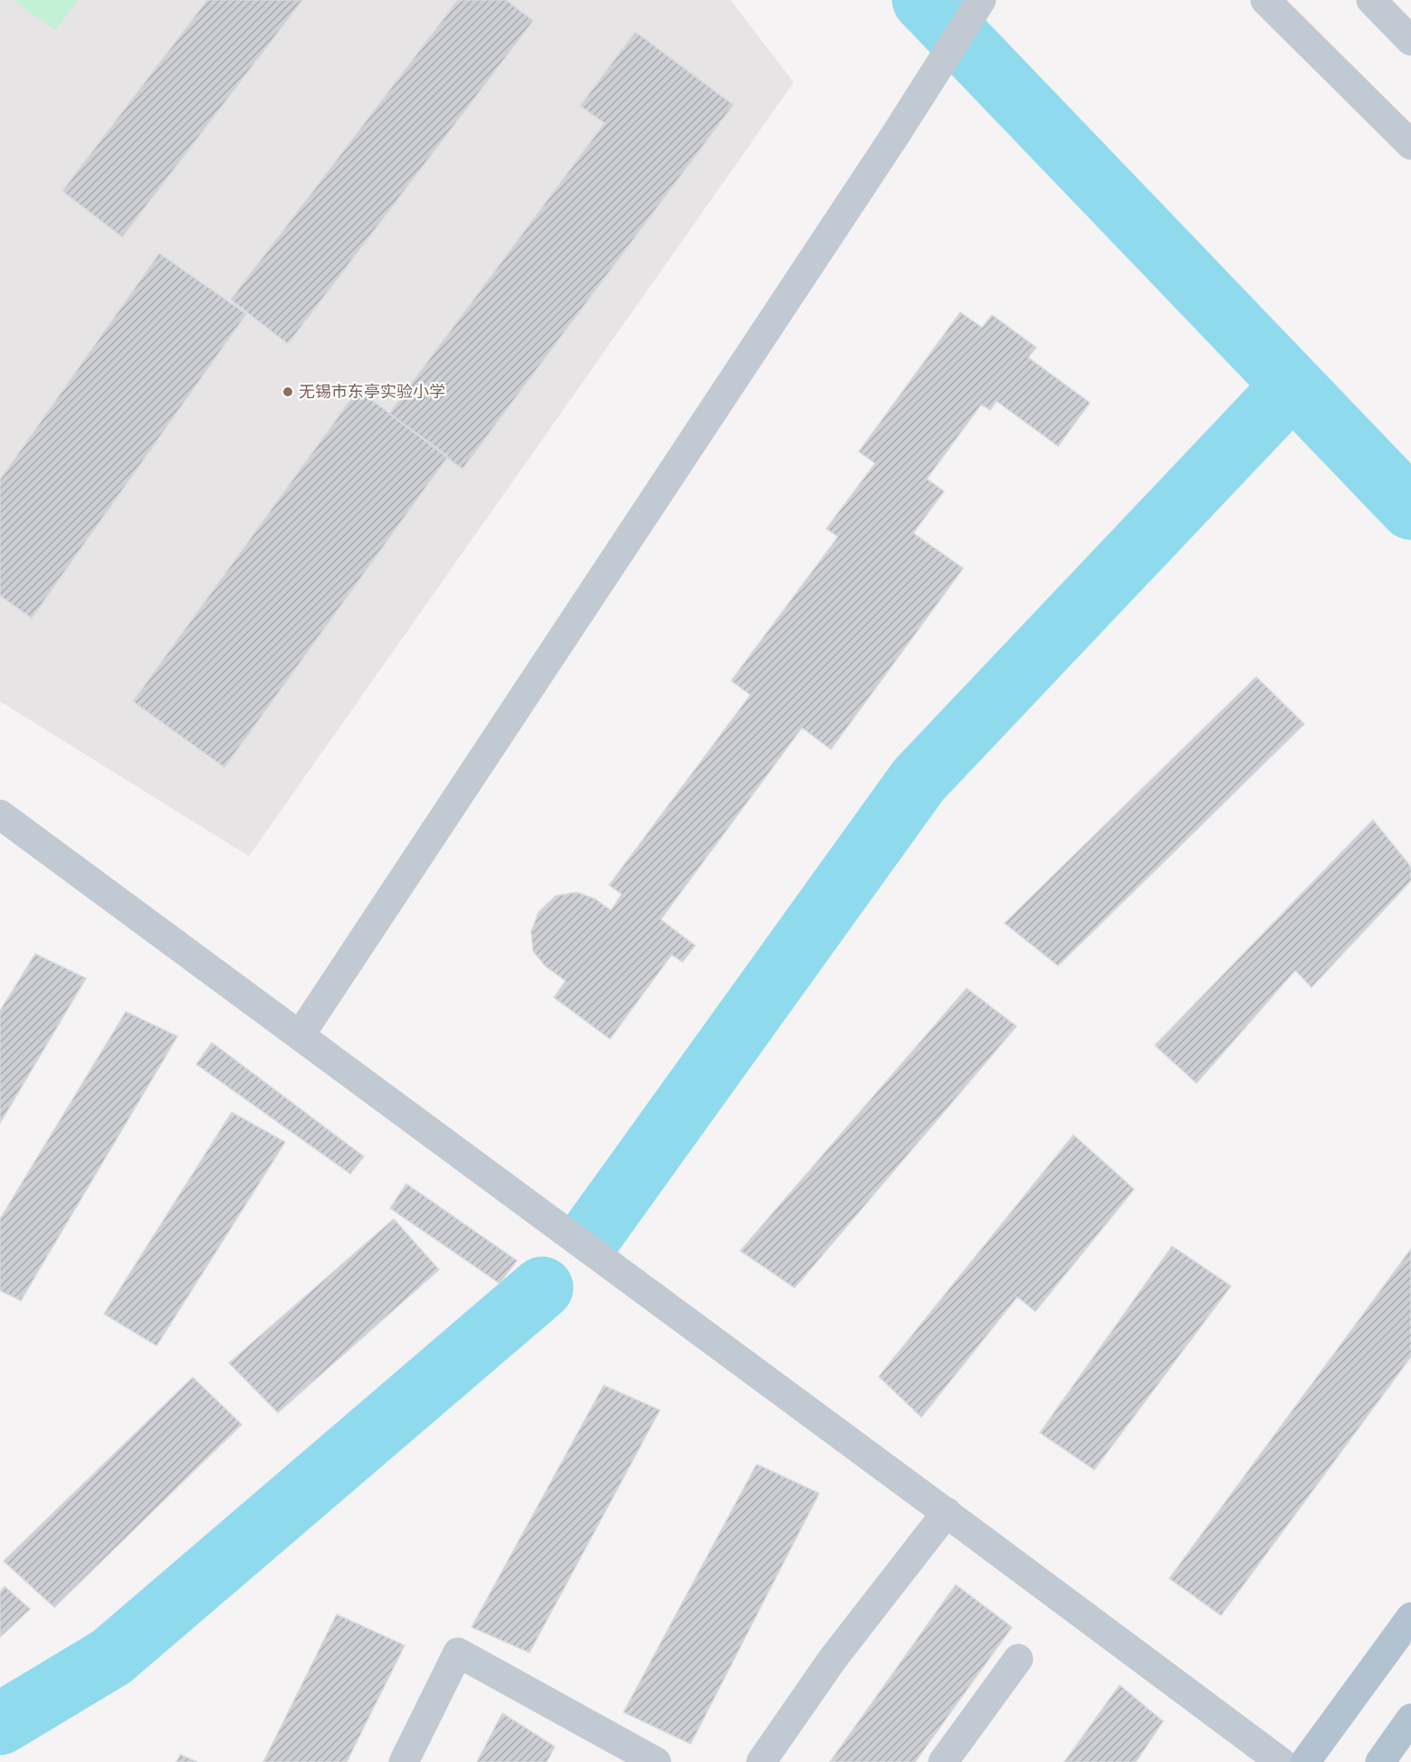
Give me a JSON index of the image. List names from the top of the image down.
{
  "places": ["无锡市东亭实验小学"]
}
